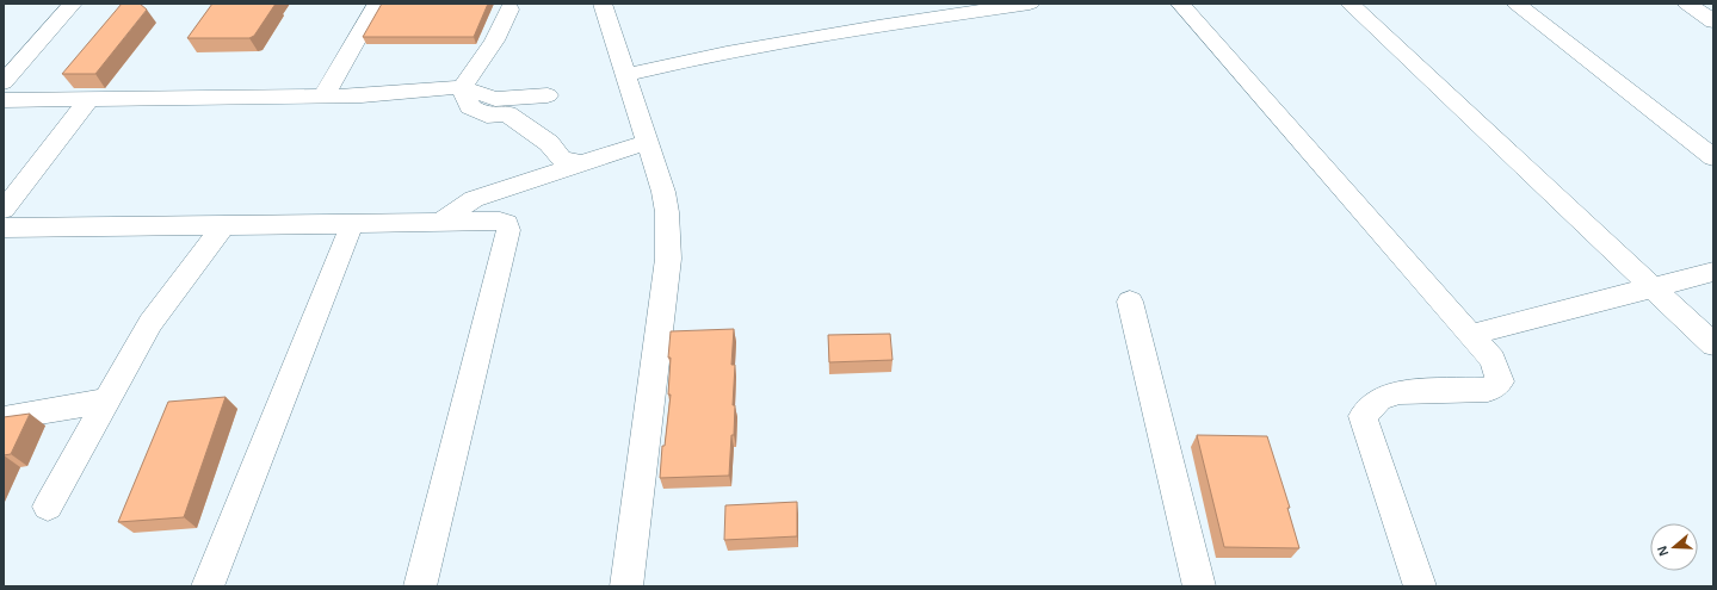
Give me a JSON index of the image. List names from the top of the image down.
{
  "north": "left"
}
